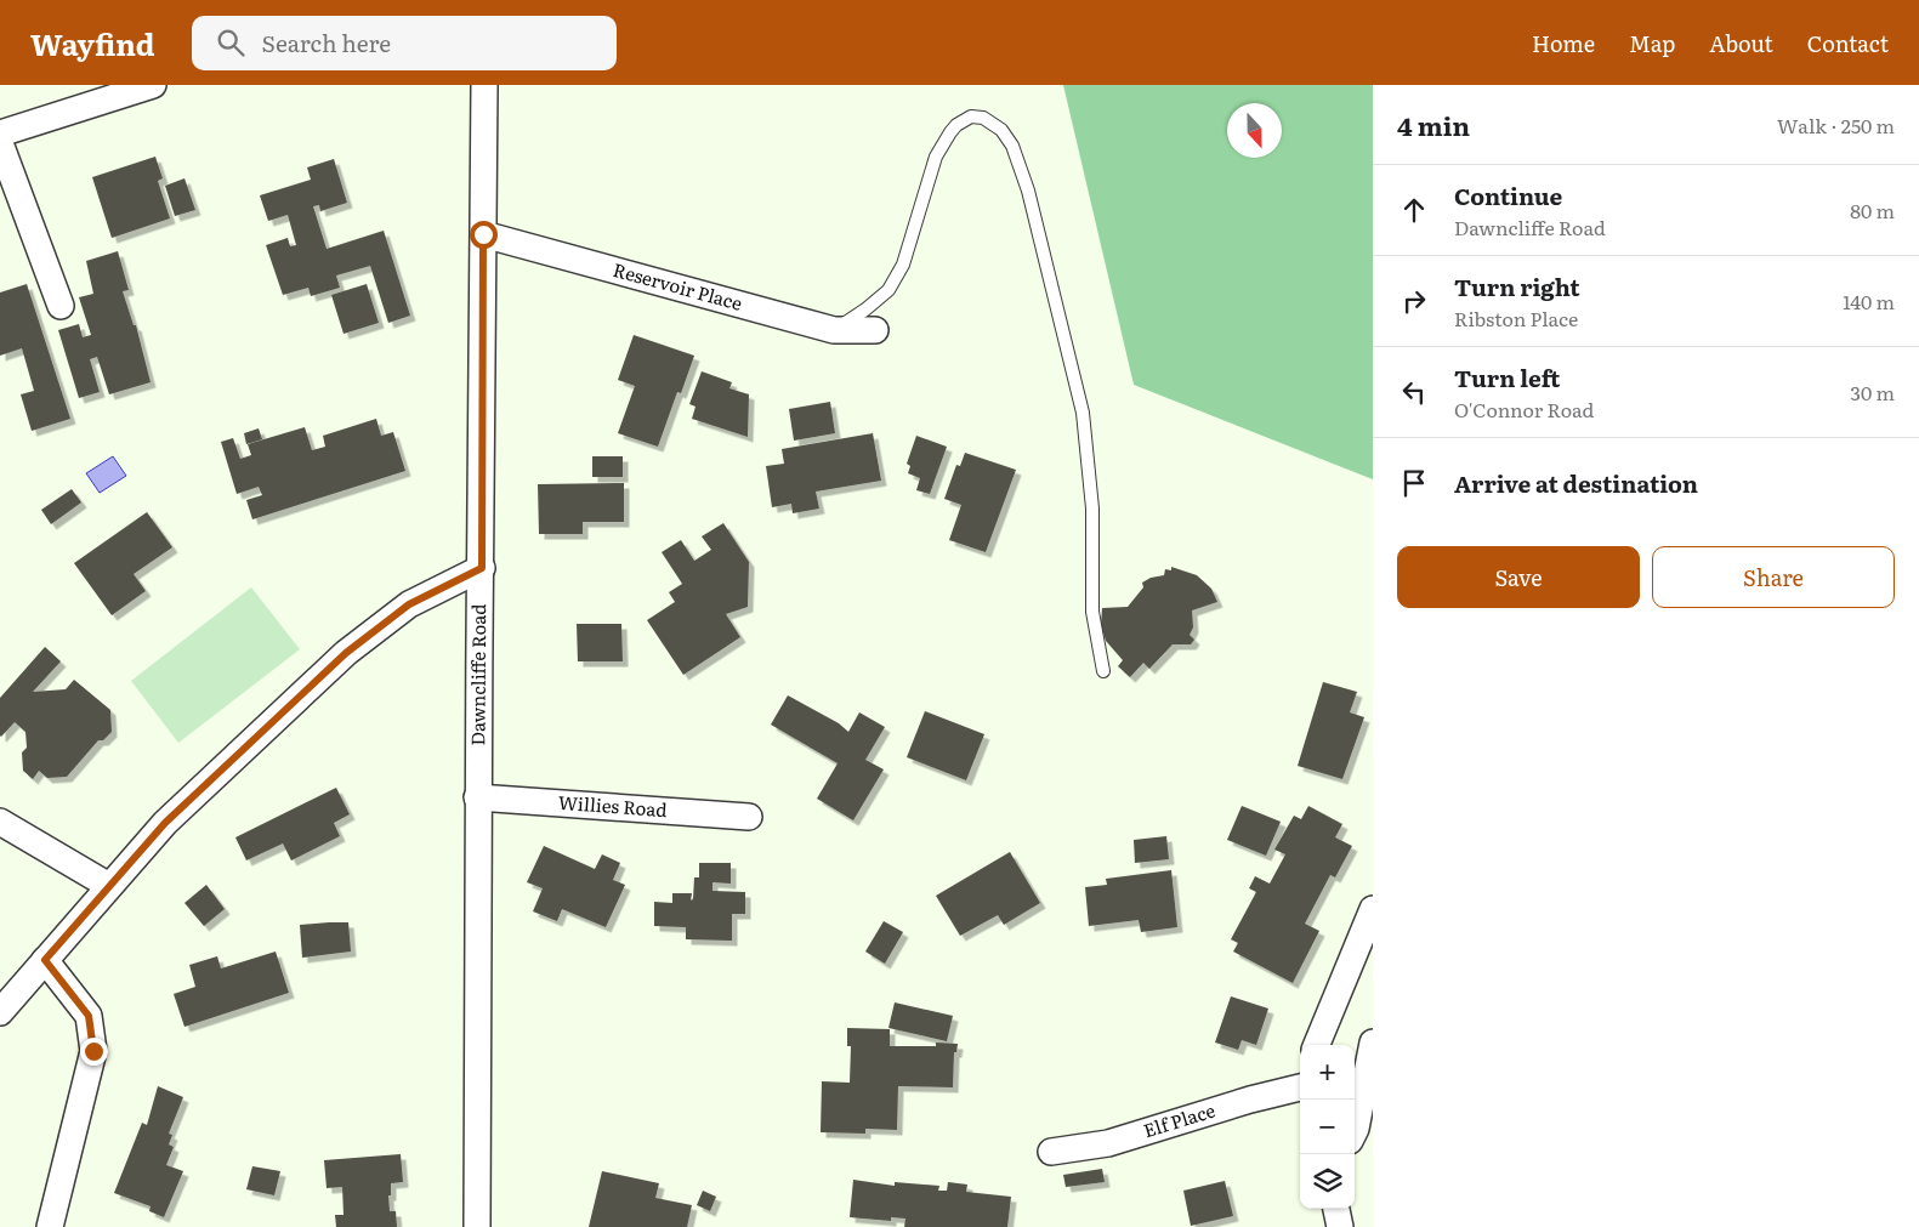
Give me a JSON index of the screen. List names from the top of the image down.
{
  "streets": {
    "street": [
      "Reservoir Place",
      "Dawncliffe Road",
      "Willies Road",
      "Elf Place"
    ]
  },
  "crossings": [
    ["Reservoir Place", "Dawncliffe Road"],
    ["Dawncliffe Road", "Willies Road"]
  ],
  "north": "bottom",
  "page": {
    "header": "Wayfind",
    "search": "Search here",
    "nav": [
      "Home",
      "Map",
      "About",
      "Contact"
    ],
    "heading": ["4 min", "Walk · 250 m"],
    "list": [
      ["Continue", "Dawncliffe Road", "80 m"],
      ["Turn right", "Ribston Place", "140 m"],
      ["Turn left", "O'Connor Road", "30 m"],
      "Arrive at destination"
    ],
    "buttons": ["Save", "Share"],
    "map_buttons": ["+", "−"]
  }
}
